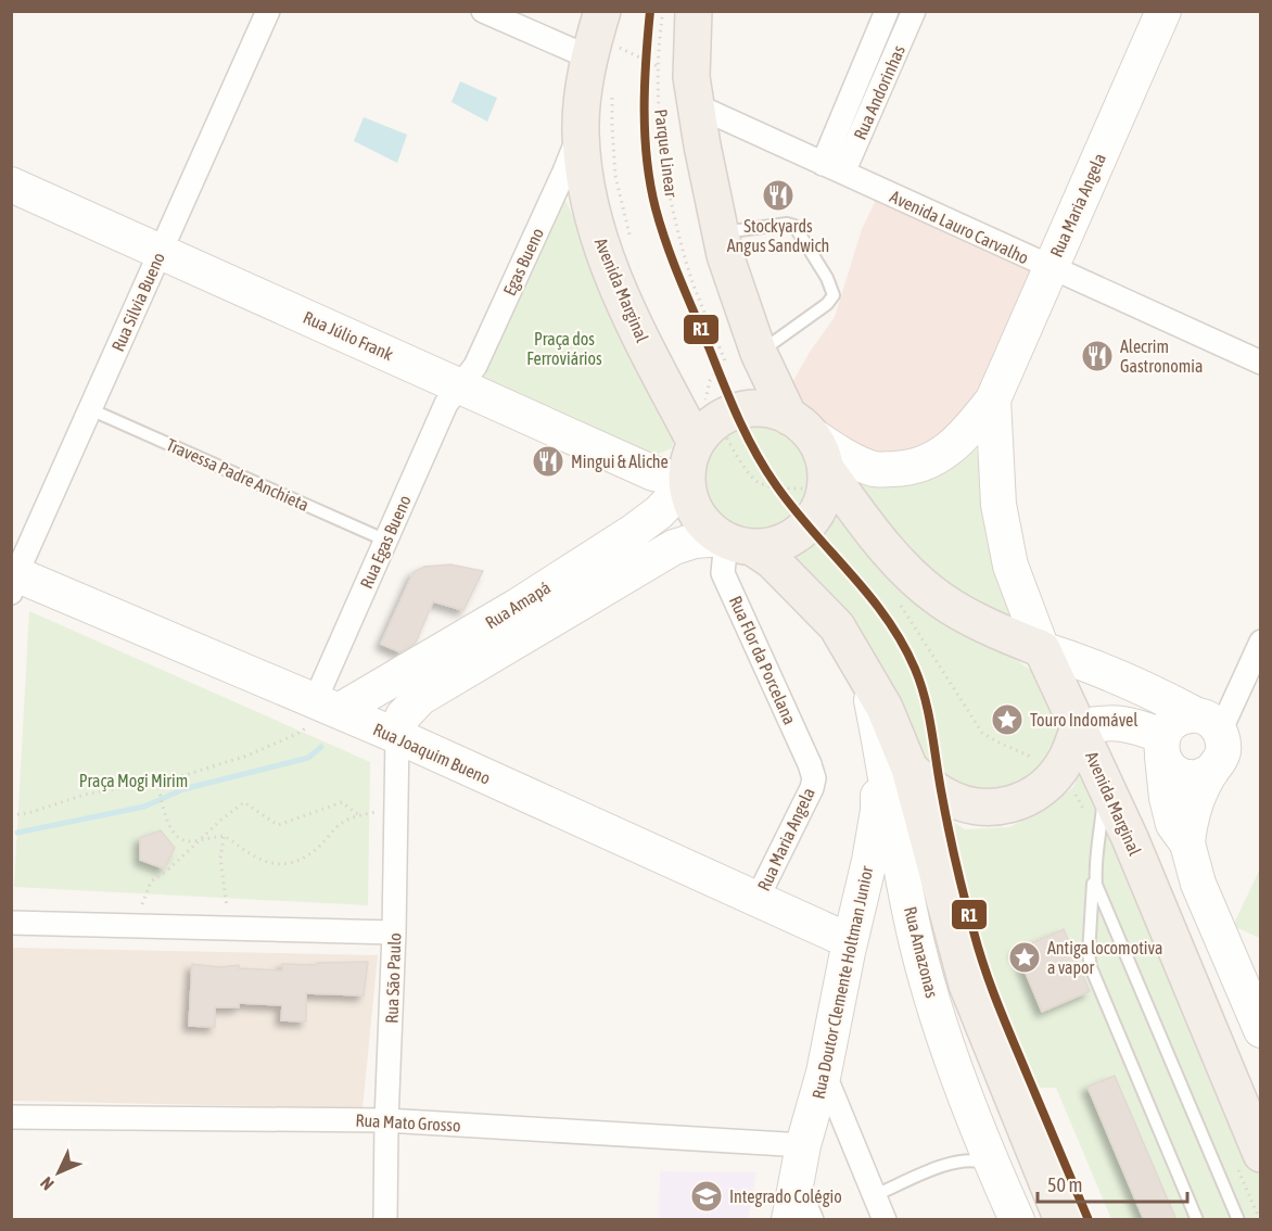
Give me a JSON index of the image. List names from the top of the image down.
{
  "streets": {
    "main road": ["Avenida Marginal"],
    "street": [
      "Rua Andorinhas",
      "Rua Maria Angela",
      "Avenida Lauro Carvalho",
      "Egas Bueno",
      "Rua Silvia Bueno",
      "Rua Júlio Frank",
      "Rua Egas Bueno",
      "Rua Amapá",
      "Rua Flor da Porcelana",
      "Rua Joaquim Bueno",
      "Rua Amazonas",
      "Rua São Paulo",
      "Rua Doutor Clemente Holtman Junior",
      "Rua Mato Grosso"
    ],
    "lane": ["Travessa Padre Anchieta"],
    "path": ["Parque Linear"]
  },
  "crossings": [
    ["Rua Andorinhas", "Avenida Lauro Carvalho"],
    ["Parque Linear", "Avenida Lauro Carvalho"],
    ["Parque Linear", "Avenida Marginal"],
    ["Rua Maria Angela", "Avenida Lauro Carvalho"],
    ["Rua Maria Angela", "Avenida Marginal"],
    ["Rua Maria Angela", "Rua Flor da Porcelana"],
    ["Rua Maria Angela", "Rua Joaquim Bueno"],
    ["Egas Bueno", "Avenida Marginal"],
    ["Egas Bueno", "Rua Júlio Frank"],
    ["Egas Bueno", "Rua Egas Bueno"],
    ["Rua Silvia Bueno", "Rua Júlio Frank"],
    ["Rua Silvia Bueno", "Travessa Padre Anchieta"],
    ["Rua Silvia Bueno", "Rua Joaquim Bueno"],
    ["Rua Júlio Frank", "Rua Egas Bueno"],
    ["Rua Júlio Frank", "Rua Amapá"],
    ["Travessa Padre Anchieta", "Rua Egas Bueno"],
    ["Rua Egas Bueno", "Rua Amapá"],
    ["Rua Egas Bueno", "Rua Joaquim Bueno"],
    ["Rua Amapá", "Rua Flor da Porcelana"],
    ["Rua Amapá", "Rua Joaquim Bueno"],
    ["Rua Amapá", "Rua São Paulo"],
    ["Rua Joaquim Bueno", "Rua São Paulo"],
    ["Rua Joaquim Bueno", "Rua Doutor Clemente Holtman Junior"],
    ["Rua Amazonas", "Rua Doutor Clemente Holtman Junior"],
    ["Rua São Paulo", "Rua Mato Grosso"],
    ["Rua Doutor Clemente Holtman Junior", "Rua Mato Grosso"]
  ],
  "parks": ["Praça dos Ferroviários", "Praça Mogi Mirim"],
  "places": {
    "restaurant": ["Stockyards Angus Sandwich", "Alecrim Gastronomia", "Mingui & Aliche"],
    "place": ["Touro Indomável", "Antiga locomotiva a vapor"],
    "school or university": ["Integrado Colégio"]
  },
  "lines": ["transit line R1"],
  "scale_bar": "50 m",
  "north": "bottom left"
}
